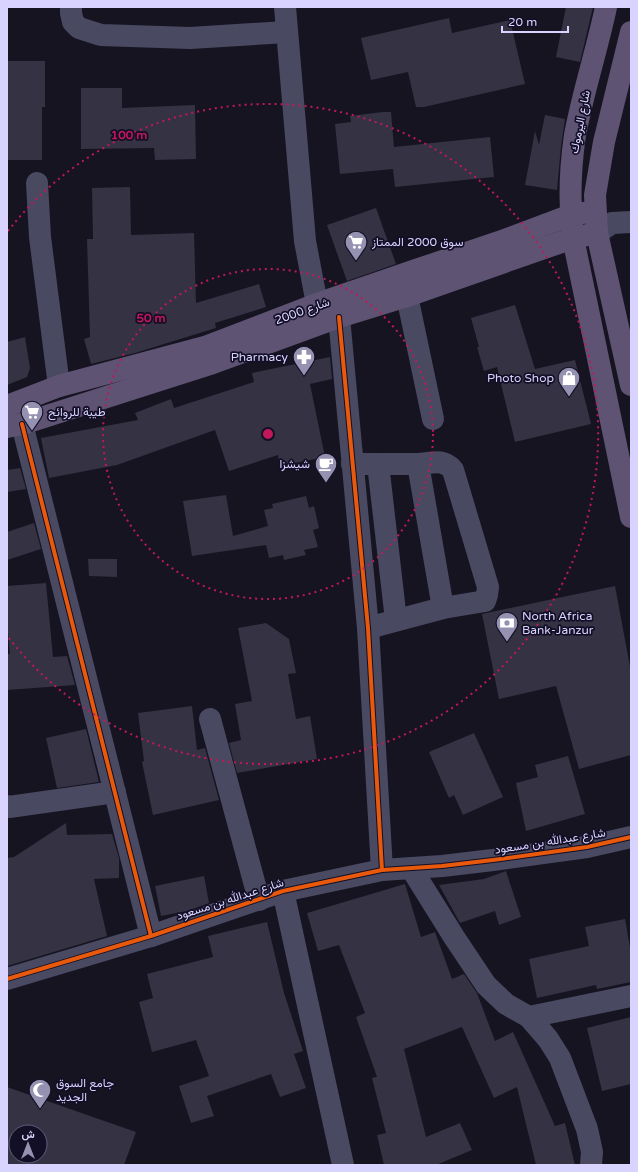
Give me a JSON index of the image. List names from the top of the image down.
{
  "streets": {
    "main road": ["شارع اليرموك", "شارع 2000"],
    "street": ["شارع عبدالله بن مسعود"]
  },
  "crossings": [
    ["شارع اليرموك", "شارع 2000"]
  ],
  "places": {
    "supermarket": ["سوق 2000 الممتاز", "طيبة للروائح"],
    "pharmacy": ["Pharmacy"],
    "shop": ["Photo Shop"],
    "cafe": ["شيشزا"],
    "bank": ["North Africa Bank-Janzur"],
    "mosque": ["جامع السوق الجديد"]
  },
  "scale_bar": "20 m",
  "north": "top",
  "rings": ["100 m", "50 m"]
}
